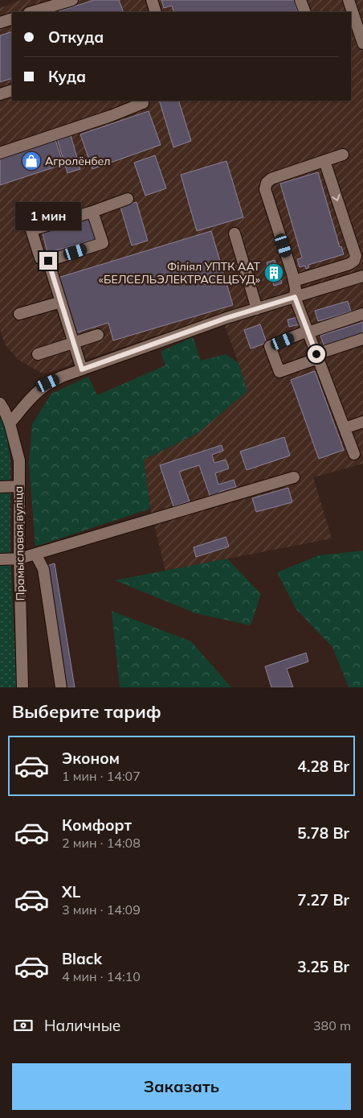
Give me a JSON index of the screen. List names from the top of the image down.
{
  "streets": {
    "street": ["Прамысловая вуліца"]
  },
  "places": {
    "shop": ["Агролёнбел"],
    "building": ["Філіял УПТК ААТ «БЕЛСЕЛЬЭЛЕКТРАСЕЦБУД»"]
  },
  "page": {
    "banner": ["Откуда", "Куда"],
    "bubble": "1 мин",
    "heading": "Выберите тариф",
    "list": [
      {
        "name": "Эконом",
        "note": "1 мин · 14:07",
        "value": "4.28 Br"
      },
      {
        "name": "Комфорт",
        "note": "2 мин · 14:08",
        "value": "5.78 Br"
      },
      {
        "name": "XL",
        "note": "3 мин · 14:09",
        "value": "7.27 Br"
      },
      {
        "name": "Black",
        "note": "4 мин · 14:10",
        "value": "3.25 Br"
      }
    ],
    "pay": ["Наличные", "380 m"],
    "buttons": "Заказать"
  }
}
